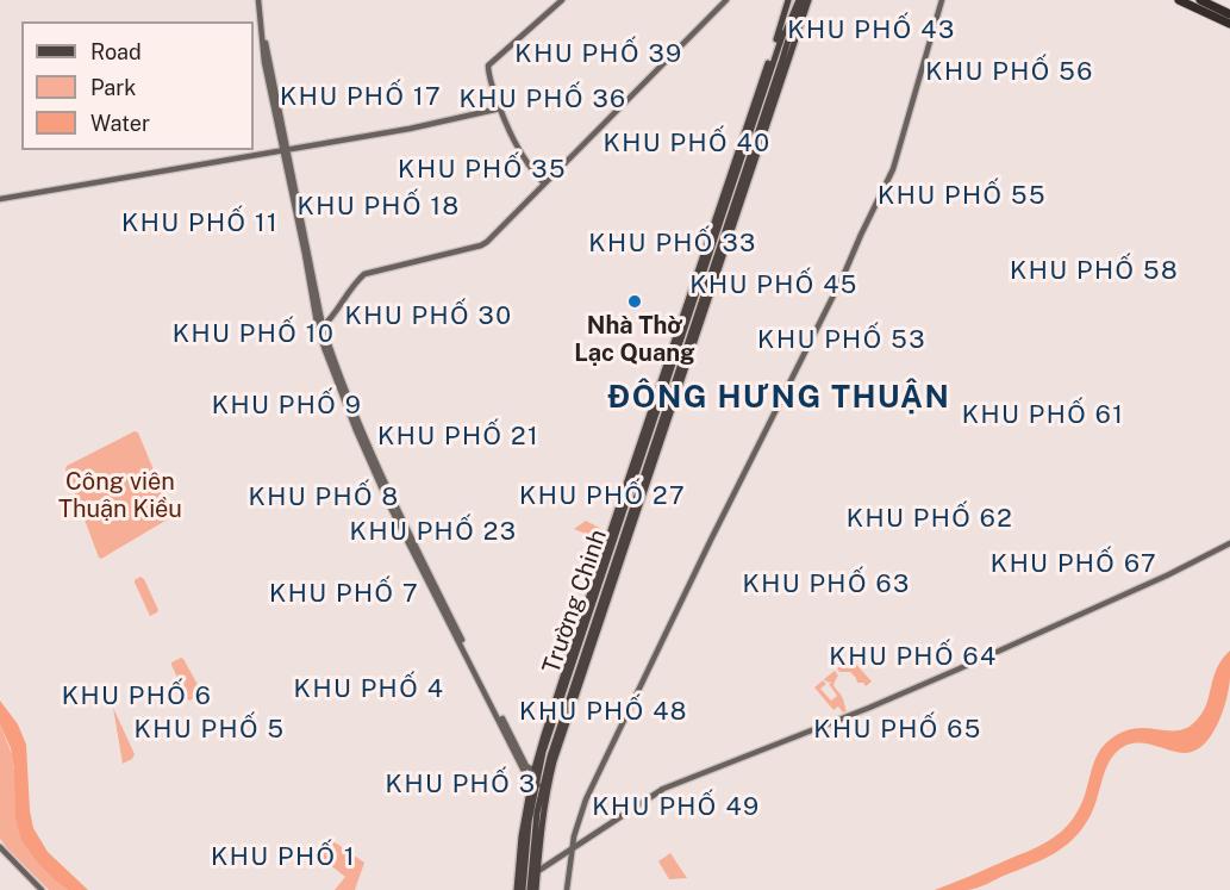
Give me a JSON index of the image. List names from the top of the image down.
{
  "streets": {
    "main road": ["Trường Chinh"]
  },
  "districts": [
    "KHU PHỐ 43",
    "KHU PHỐ 39",
    "KHU PHỐ 56",
    "KHU PHỐ 17",
    "KHU PHỐ 36",
    "KHU PHỐ 40",
    "KHU PHỐ 35",
    "KHU PHỐ 55",
    "KHU PHỐ 18",
    "KHU PHỐ 11",
    "KHU PHỐ 33",
    "KHU PHỐ 58",
    "KHU PHỐ 45",
    "KHU PHỐ 30",
    "KHU PHỐ 10",
    "KHU PHỐ 53",
    "ĐÔNG HƯNG THUẬN",
    "KHU PHỐ 9",
    "KHU PHỐ 61",
    "KHU PHỐ 21",
    "KHU PHỐ 27",
    "KHU PHỐ 8",
    "KHU PHỐ 62",
    "KHU PHỐ 23",
    "KHU PHỐ 67",
    "KHU PHỐ 63",
    "KHU PHỐ 7",
    "KHU PHỐ 64",
    "KHU PHỐ 4",
    "KHU PHỐ 6",
    "KHU PHỐ 48",
    "KHU PHỐ 5",
    "KHU PHỐ 65",
    "KHU PHỐ 3",
    "KHU PHỐ 49",
    "KHU PHỐ 1"
  ],
  "parks": ["Công viên Thuận Kiều"],
  "places": ["Nhà Thờ Lạc Quang"],
  "legend": ["Road", "Park", "Water"]
}
